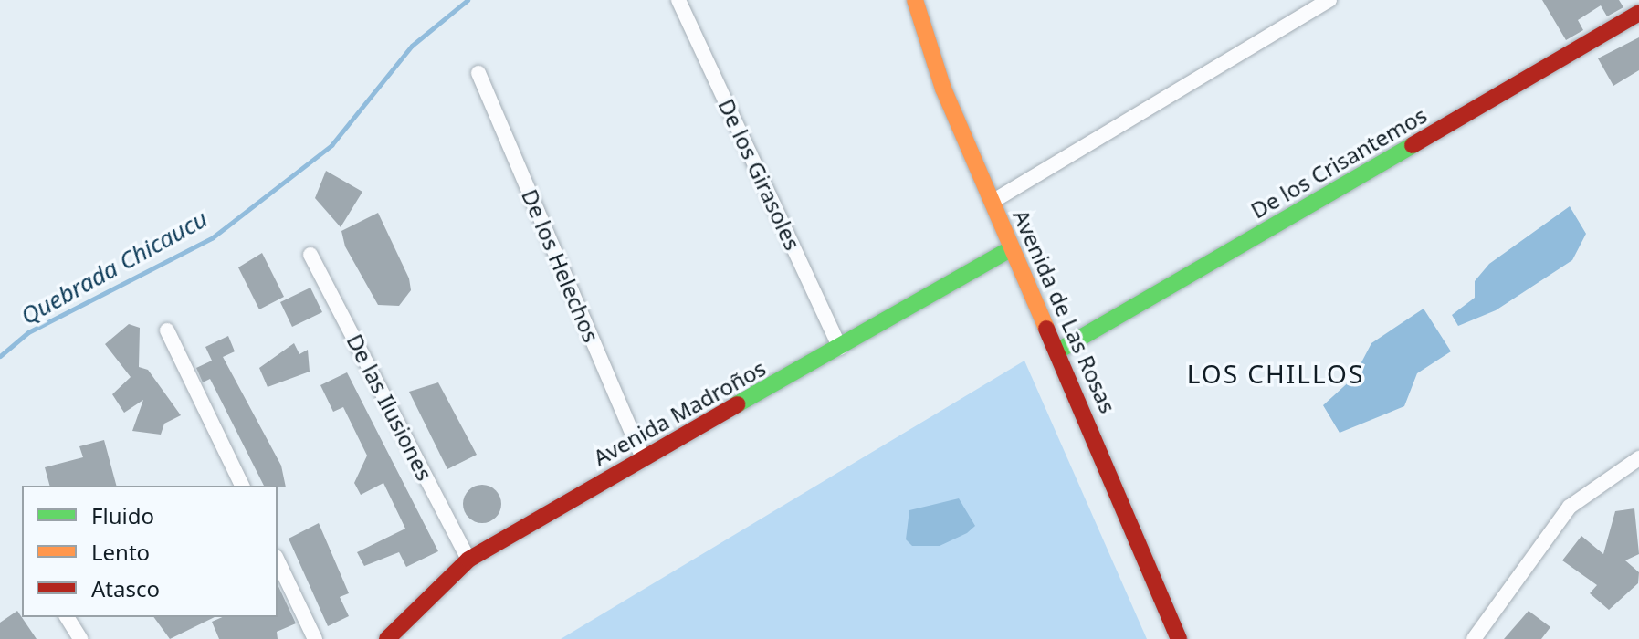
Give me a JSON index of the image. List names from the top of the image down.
{
  "streets": {
    "street": [
      "De los Crisantemos",
      "De los Girasoles",
      "De los Helechos",
      "Avenida de Las Rosas",
      "De las Ilusiones",
      "Avenida Madroños"
    ]
  },
  "crossings": [
    ["De los Crisantemos", "Avenida de Las Rosas"],
    ["De los Girasoles", "Avenida Madroños"],
    ["De los Helechos", "Avenida Madroños"],
    ["Avenida de Las Rosas", "Avenida Madroños"],
    ["De las Ilusiones", "Avenida Madroños"]
  ],
  "districts": ["LOS CHILLOS"],
  "water": ["Quebrada Chicaucu"],
  "legend": ["Fluido", "Lento", "Atasco"]
}
